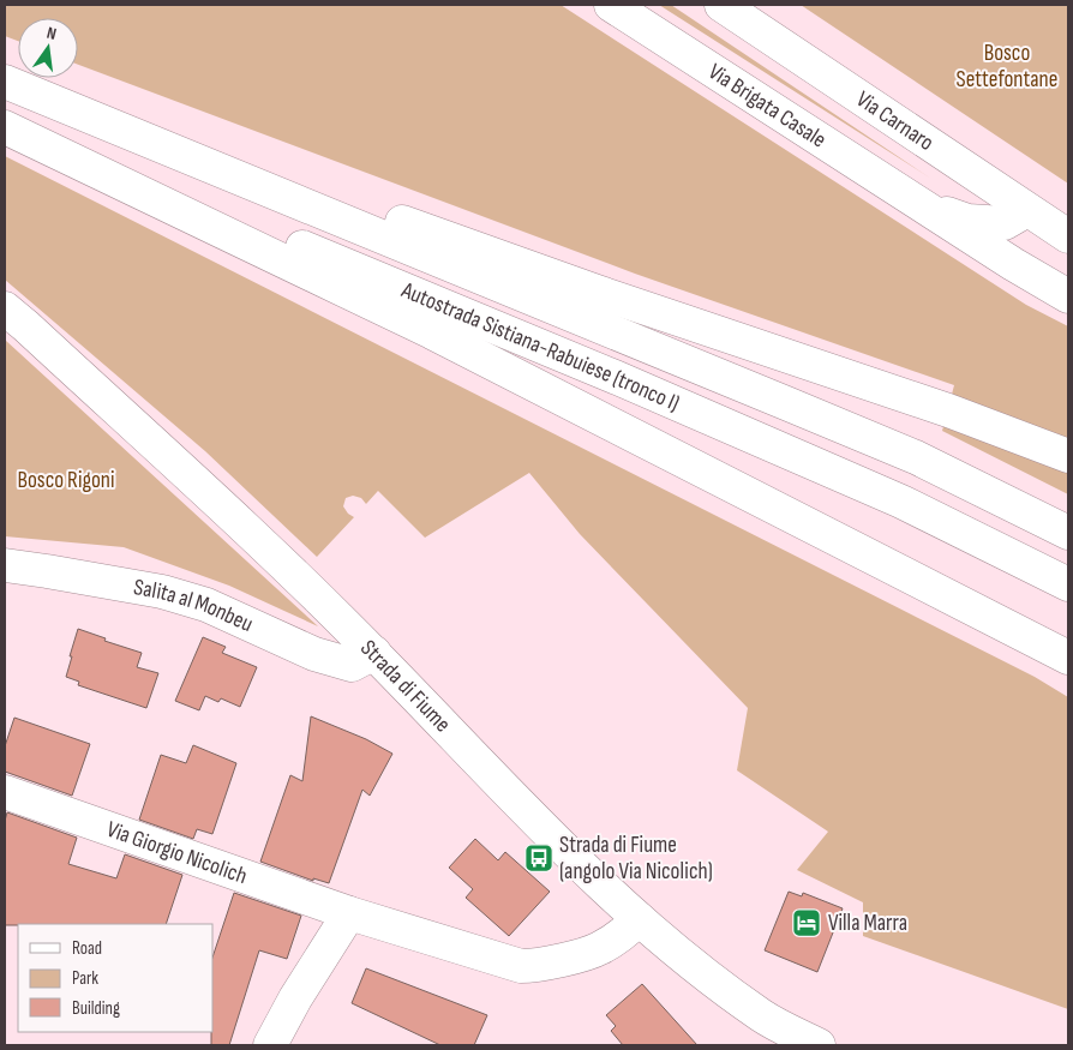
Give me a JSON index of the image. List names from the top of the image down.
{
  "streets": {
    "main road": [
      "Via Brigata Casale",
      "Via Carnaro",
      "Autostrada Sistiana-Rabuiese (tronco I)",
      "Salita al Monbeu",
      "Strada di Fiume",
      "Via Giorgio Nicolich"
    ]
  },
  "crossings": [
    ["Salita al Monbeu", "Strada di Fiume"],
    ["Strada di Fiume", "Via Giorgio Nicolich"]
  ],
  "parks": ["Bosco Settefontane", "Bosco Rigoni"],
  "places": {
    "bus stop": ["Strada di Fiume (angolo Via Nicolich)"],
    "hotel": ["Villa Marra"]
  },
  "legend": ["Road", "Park", "Building"],
  "north": "top"
}
